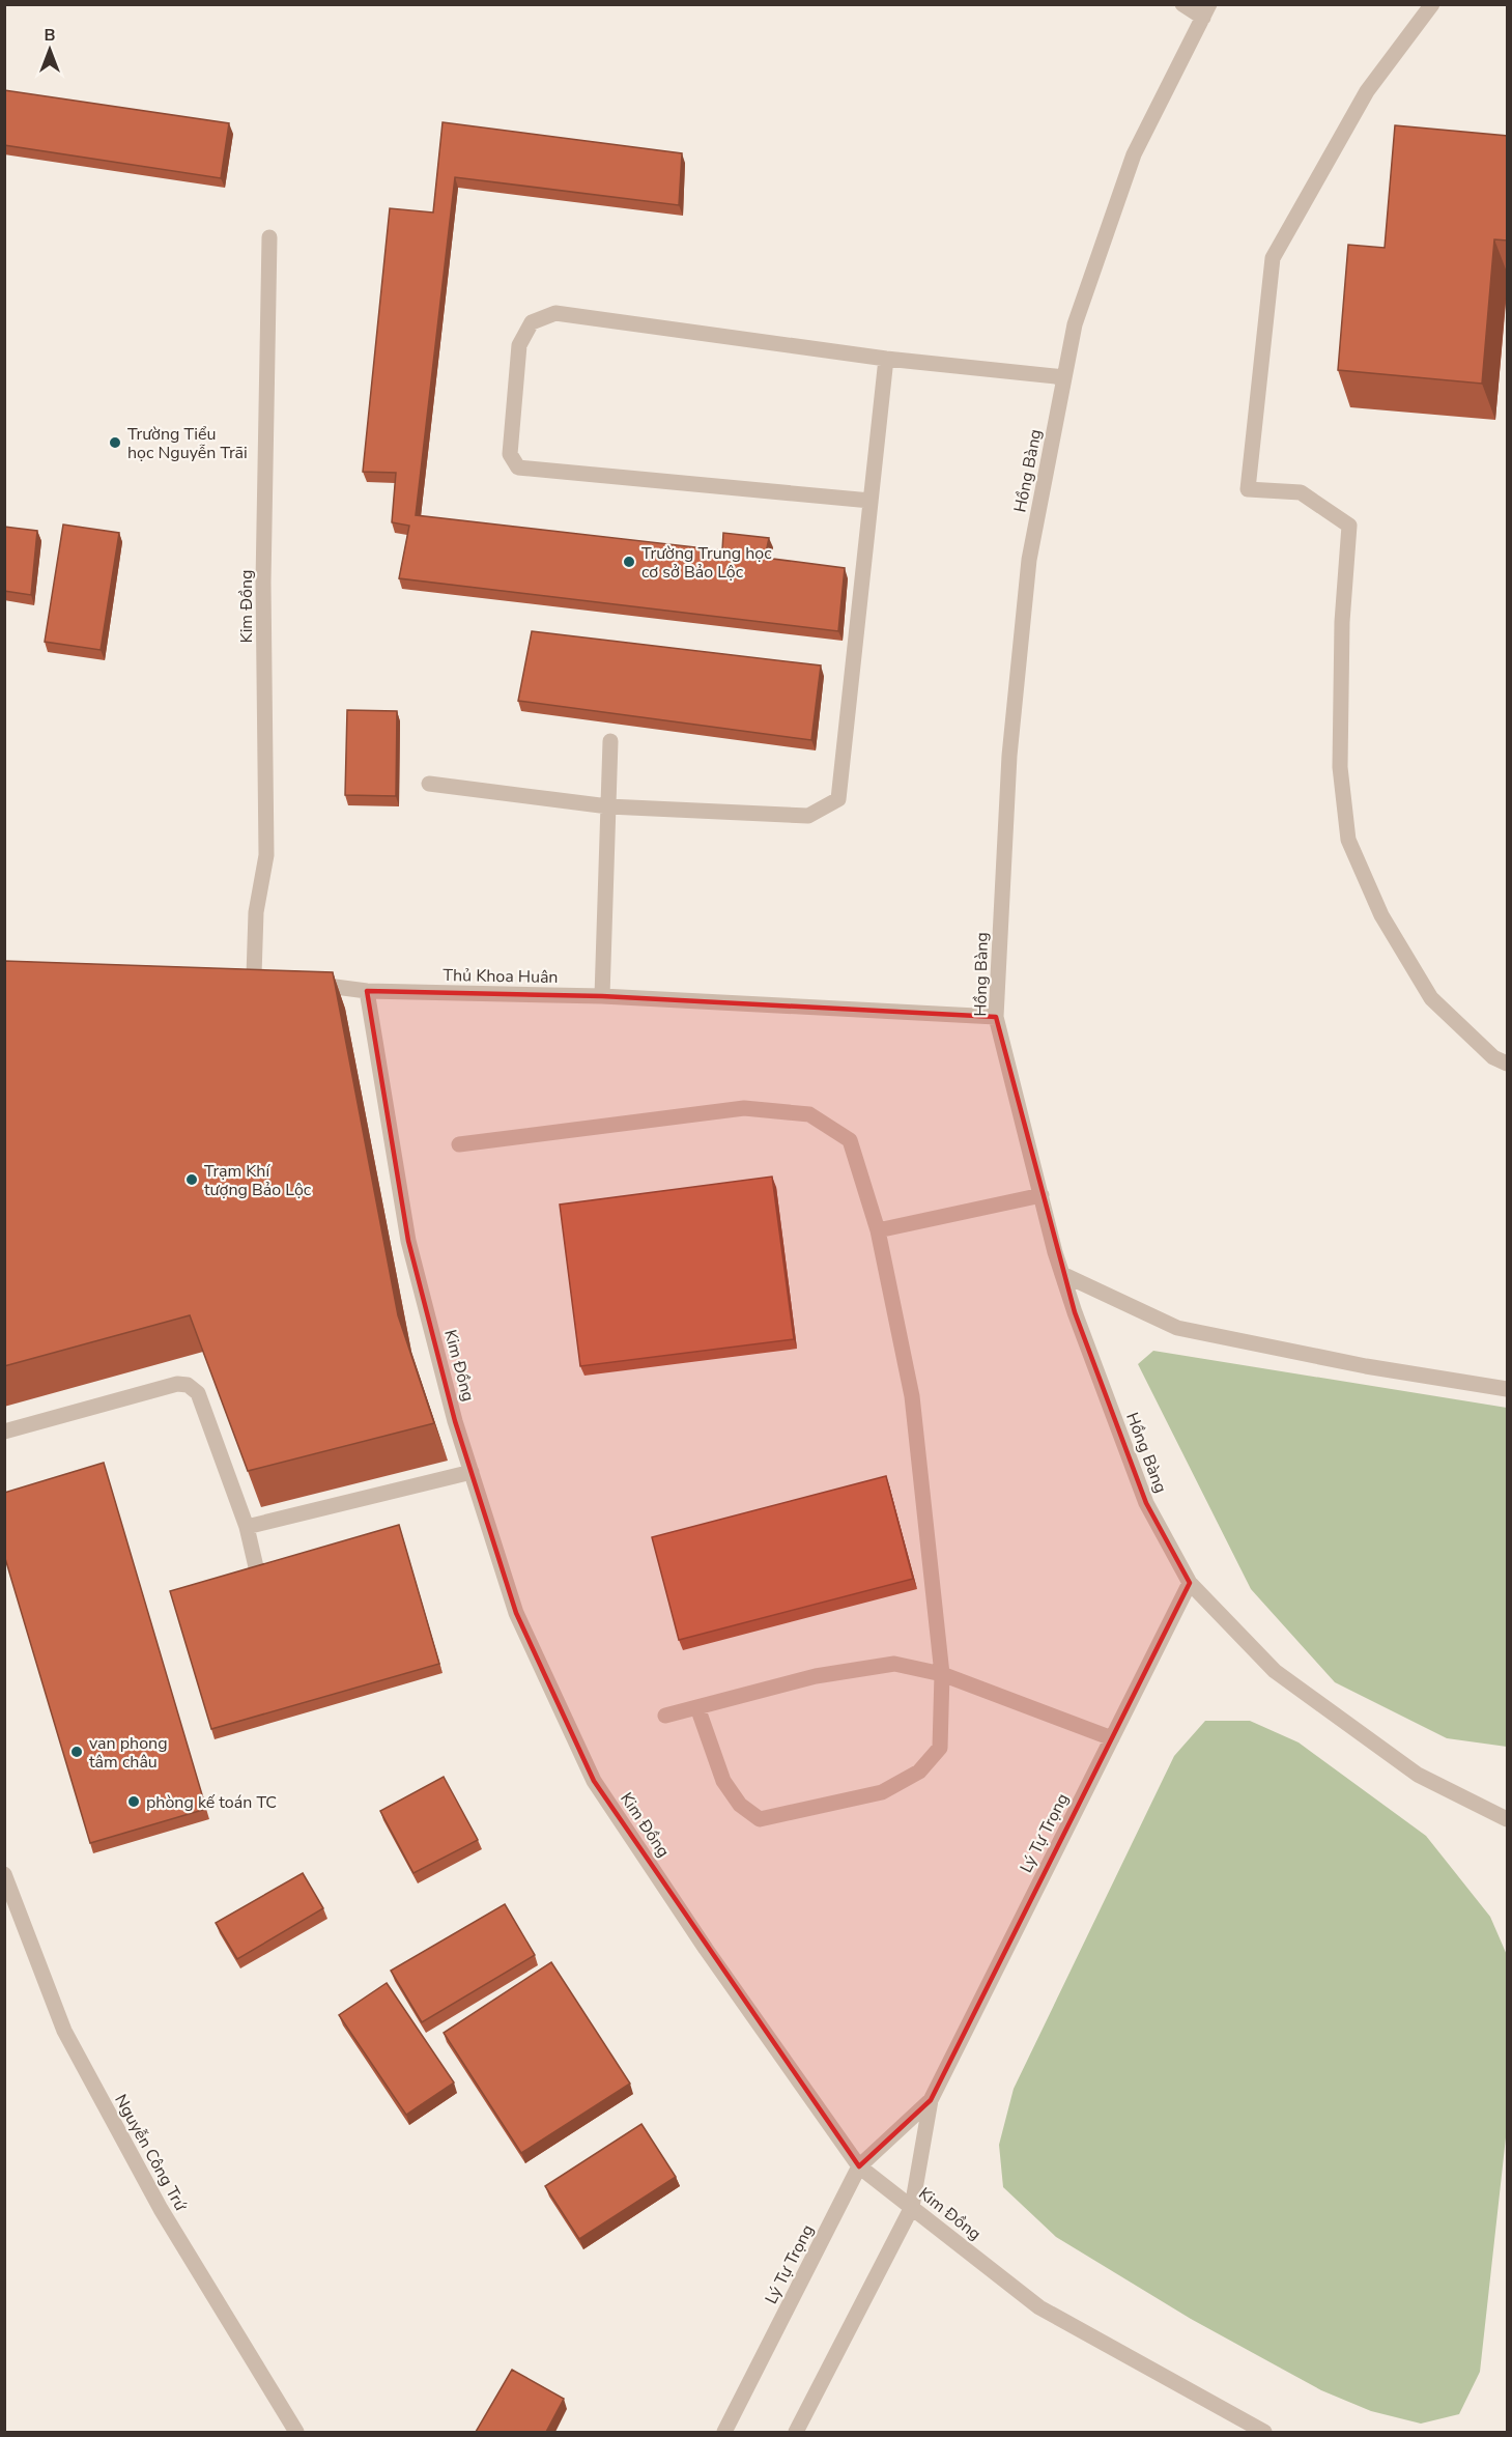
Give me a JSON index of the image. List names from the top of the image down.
{
  "streets": {
    "street": [
      "Hồng Bàng",
      "Kim Đồng",
      "Thủ Khoa Huân",
      "Lý Tự Trọng",
      "Nguyễn Công Trứ"
    ]
  },
  "crossings": [
    ["Hồng Bàng", "Thủ Khoa Huân"],
    ["Hồng Bàng", "Lý Tự Trọng"],
    ["Kim Đồng", "Thủ Khoa Huân"],
    ["Kim Đồng", "Lý Tự Trọng"]
  ],
  "places": [
    "Trường Tiểu học Nguyễn Trãi",
    "Trường Trung học cơ sở Bảo Lộc",
    "Trạm Khí tượng Bảo Lộc",
    "van phong tâm châu",
    "phòng kế toán TC"
  ],
  "north": "top"
}
